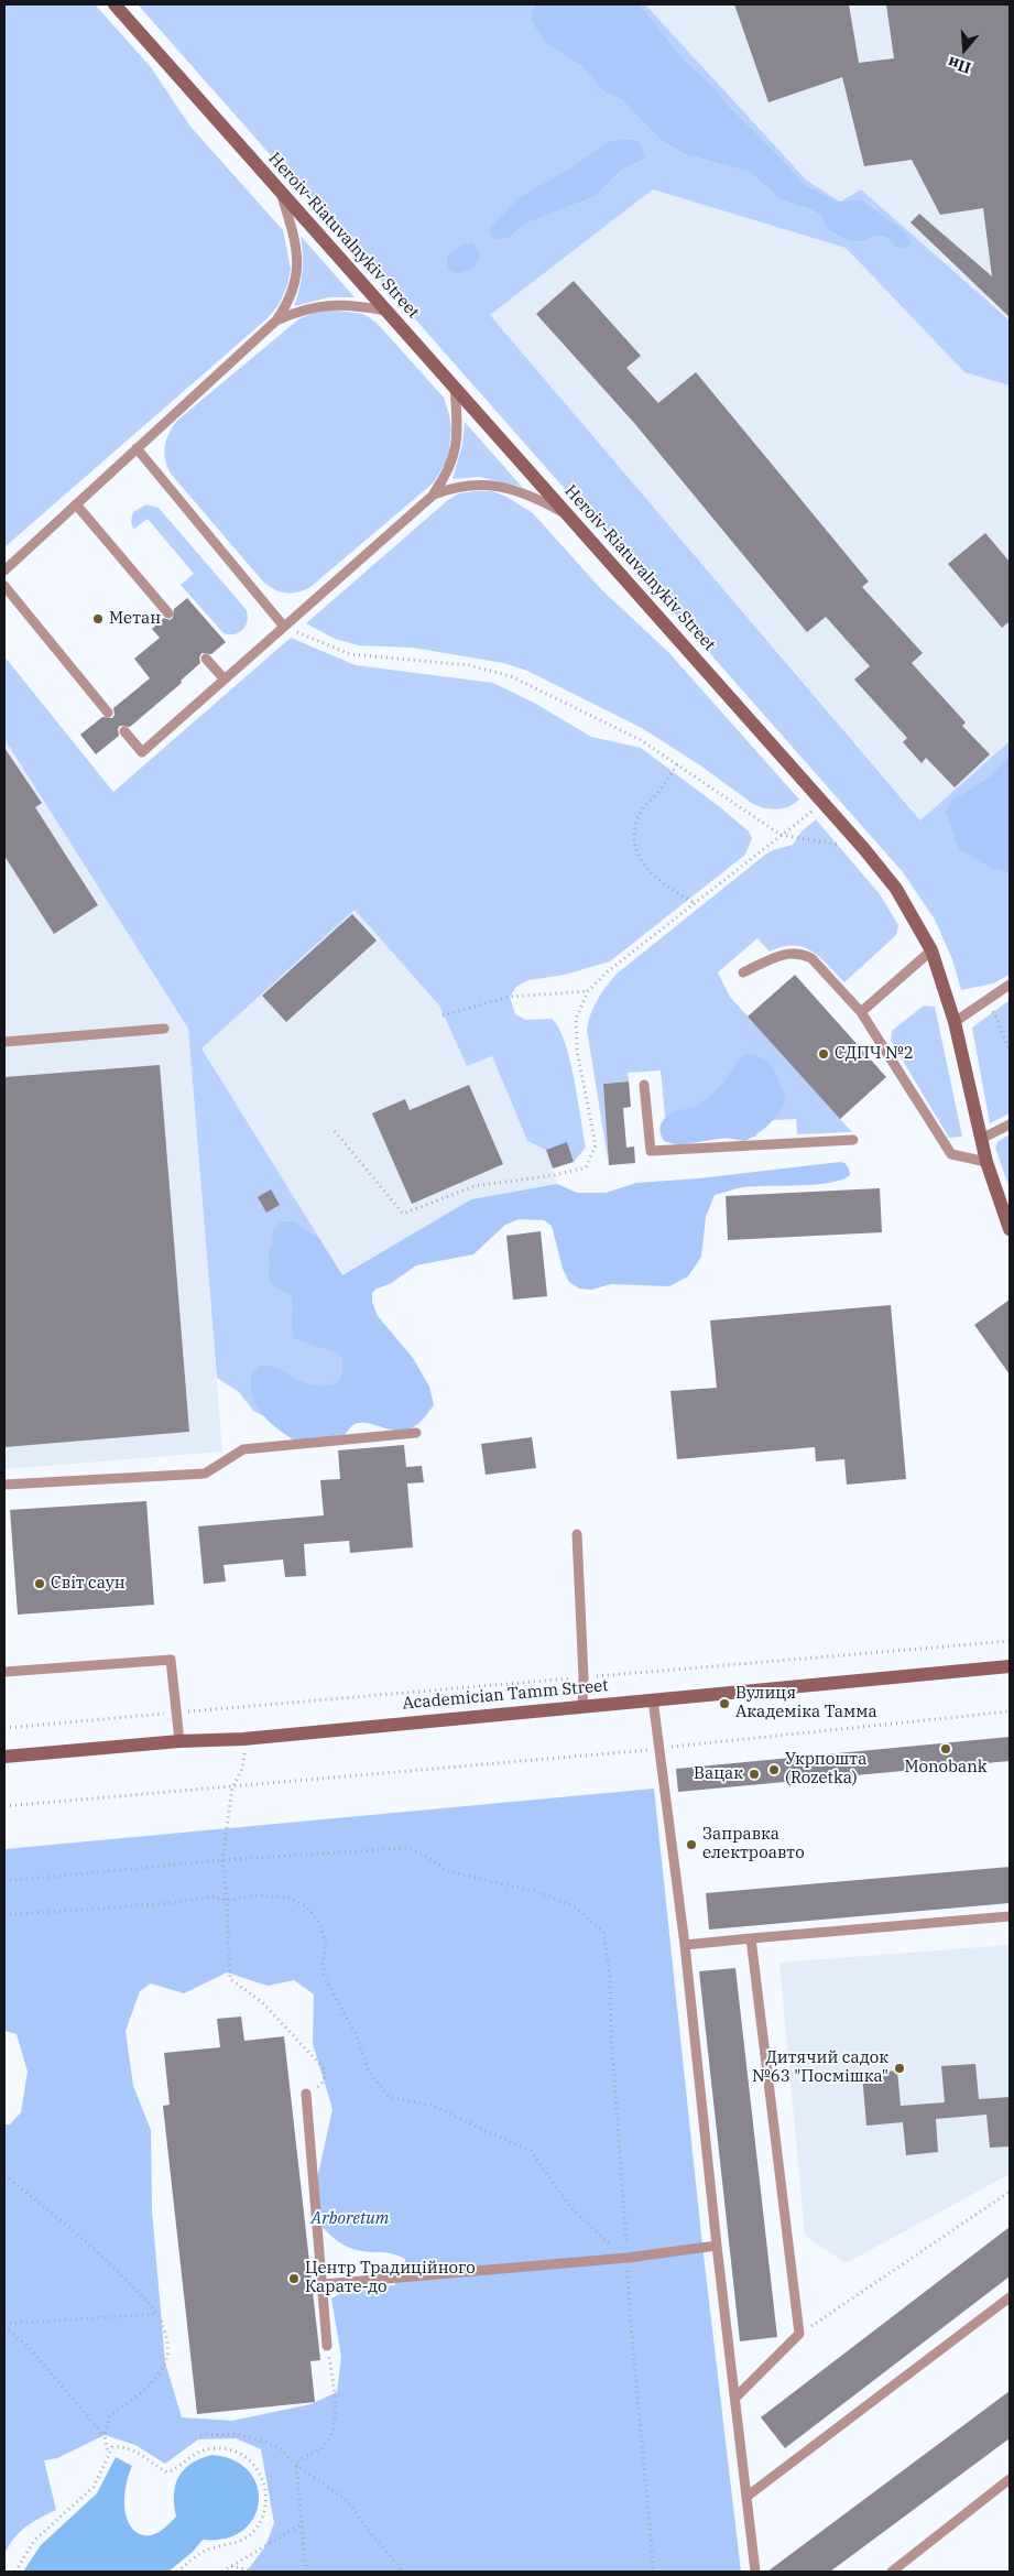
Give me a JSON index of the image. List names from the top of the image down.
{
  "streets": {
    "street": ["Heroiv-Riatuvalnykiv Street", "Academician Tamm Street"]
  },
  "parks": ["Arboretum"],
  "places": [
    "Метан",
    "СДПЧ №2",
    "Світ саун",
    "Вулиця Академіка Тамма",
    "Monobank",
    "Укрпошта (Rozetka)",
    "Вацак",
    "Заправка електроавто",
    "Дитячий садок №63 \"Посмішка\"",
    "Центр Традиційного Карате-до"
  ],
  "north": "bottom"
}
